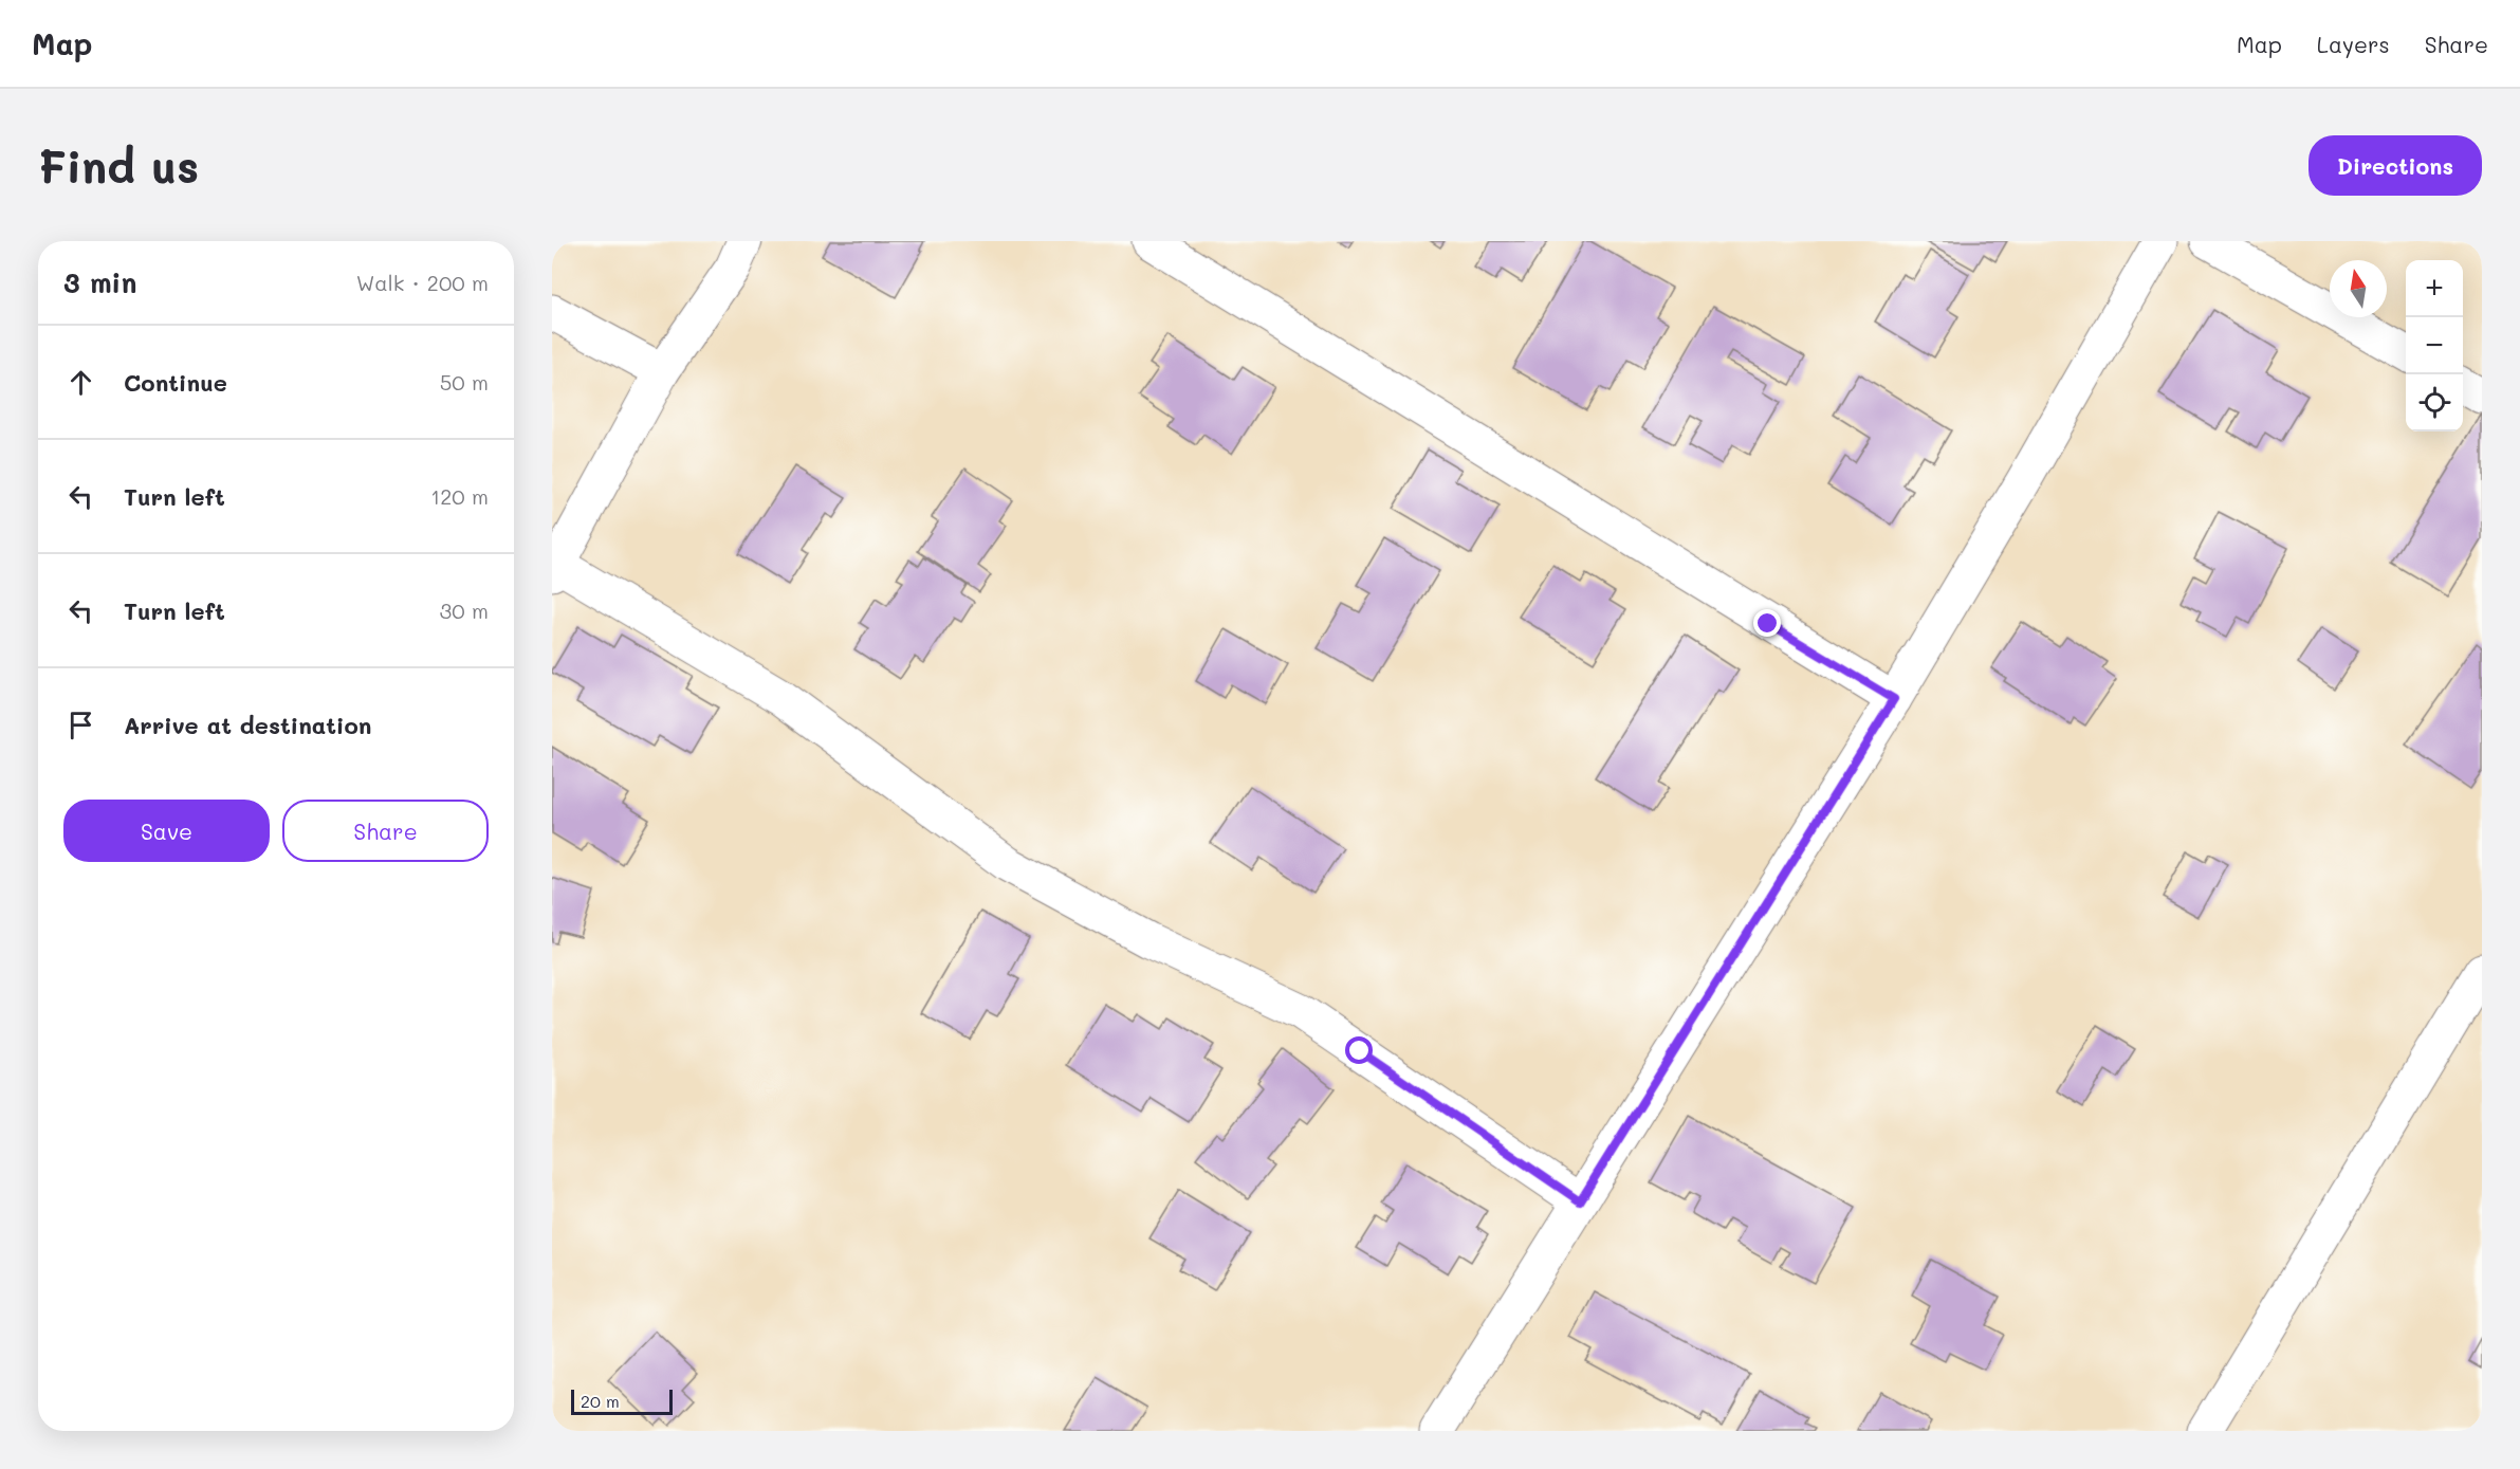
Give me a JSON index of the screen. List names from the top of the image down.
{
  "scale_bar": "20 m",
  "north": "top",
  "page": {
    "header": "Map",
    "nav": ["Map", "Layers", "Share"],
    "buttons": [
      "Directions",
      ["Save", "Share"]
    ],
    "title": "Find us",
    "heading": ["3 min", "Walk · 200 m"],
    "map_buttons": ["+", "−"],
    "list": [
      ["Continue", "50 m"],
      ["Turn left", "120 m"],
      ["Turn left", "30 m"],
      "Arrive at destination"
    ],
    "scale": "20 m"
  }
}
